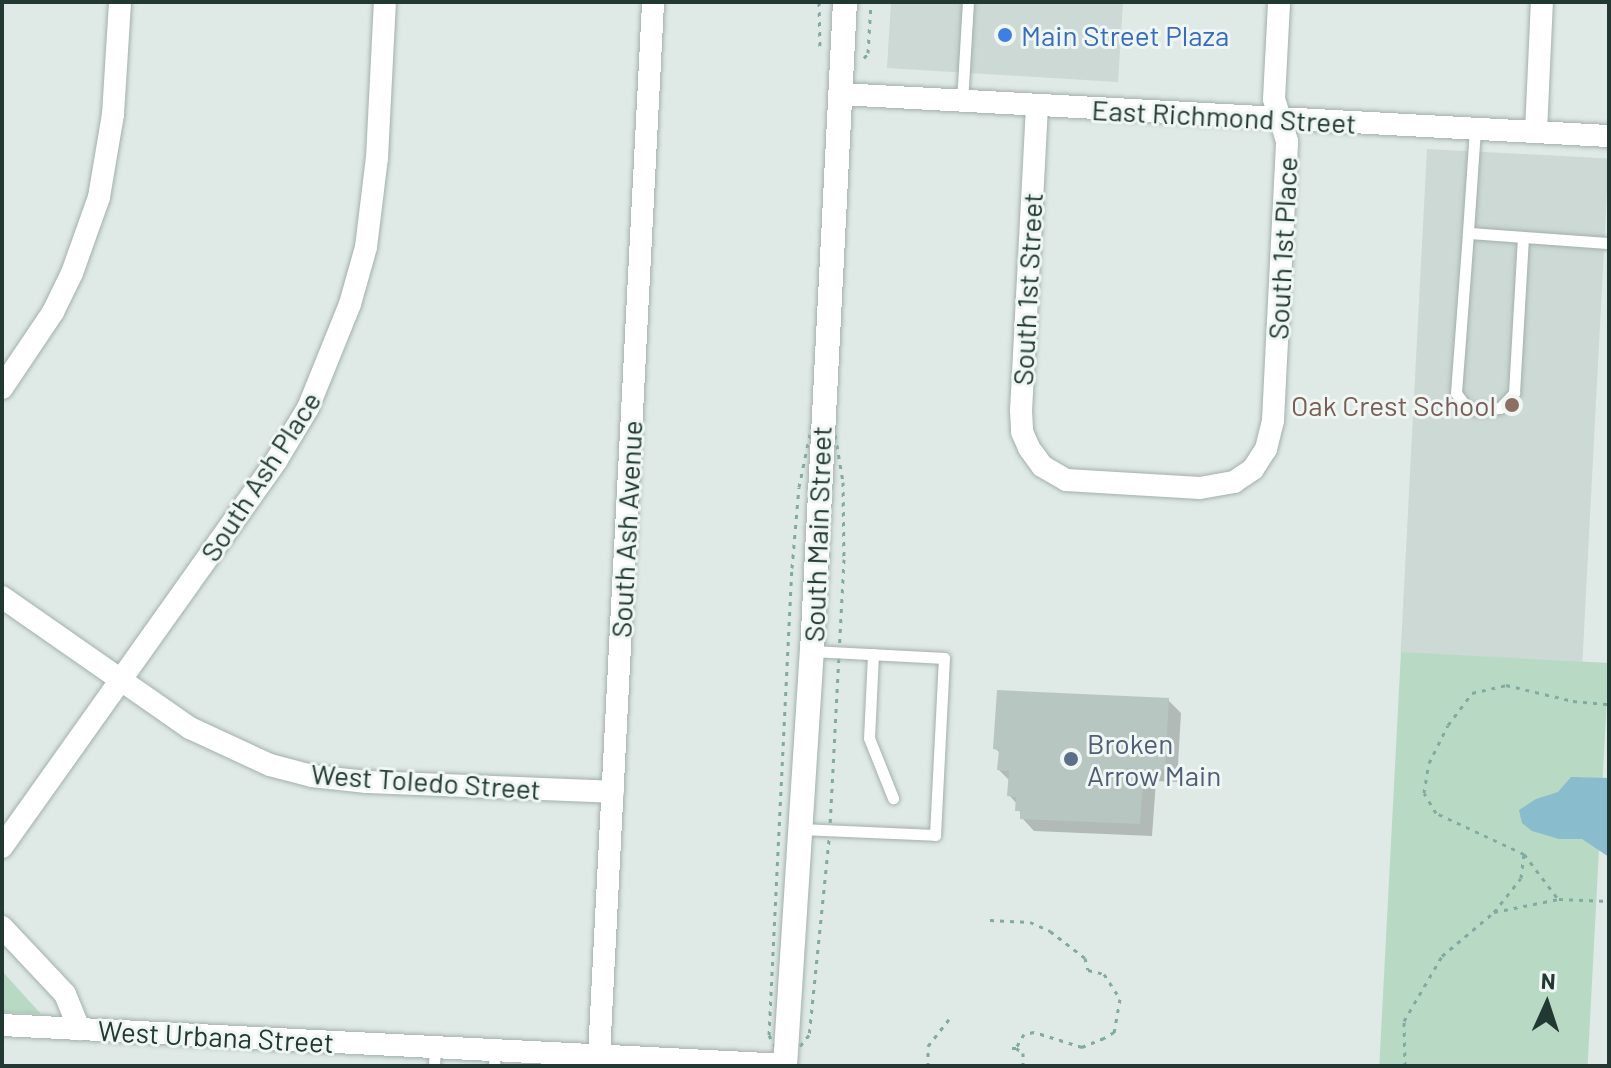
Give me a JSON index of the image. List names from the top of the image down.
{
  "streets": {
    "street": [
      "East Richmond Street",
      "South 1st Place",
      "South 1st Street",
      "South Ash Place",
      "South Ash Avenue",
      "South Main Street",
      "West Toledo Street",
      "West Urbana Street"
    ]
  },
  "crossings": [
    ["East Richmond Street", "South 1st Place"],
    ["East Richmond Street", "South 1st Street"],
    ["East Richmond Street", "South Main Street"],
    ["South 1st Place", "South 1st Street"],
    ["South Ash Place", "West Toledo Street"],
    ["South Ash Avenue", "West Toledo Street"],
    ["South Ash Avenue", "West Urbana Street"],
    ["South Main Street", "West Urbana Street"]
  ],
  "places": ["Main Street Plaza", "Oak Crest School", "Broken Arrow Main"],
  "north": "top"
}
